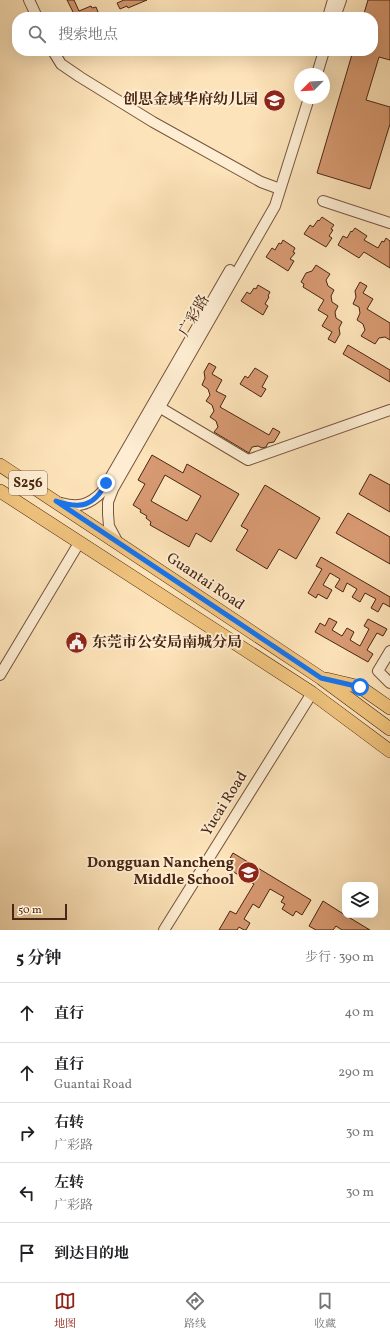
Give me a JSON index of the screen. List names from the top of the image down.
{
  "streets": {
    "main road": ["S256", "Guantai Road"],
    "street": ["广彩路", "Yucai Road"]
  },
  "crossings": [
    ["广彩路", "Guantai Road"],
    ["S256", "Yucai Road"]
  ],
  "places": {
    "school or university": ["创思金域华府幼儿园", "Dongguan Nancheng Middle School"],
    "public building": ["东莞市公安局南城分局"]
  },
  "scale_bar": "50 m",
  "north": "bottom left",
  "page": {
    "search": "搜索地点",
    "scale": "50 m",
    "heading": ["5 分钟", "步行 · 390 m"],
    "list": [
      ["直行", "40 m"],
      ["直行", "Guantai Road", "290 m"],
      ["右转", "广彩路", "30 m"],
      ["左转", "广彩路", "30 m"],
      "到达目的地"
    ],
    "nav": ["地图", "路线", "收藏"]
  }
}
